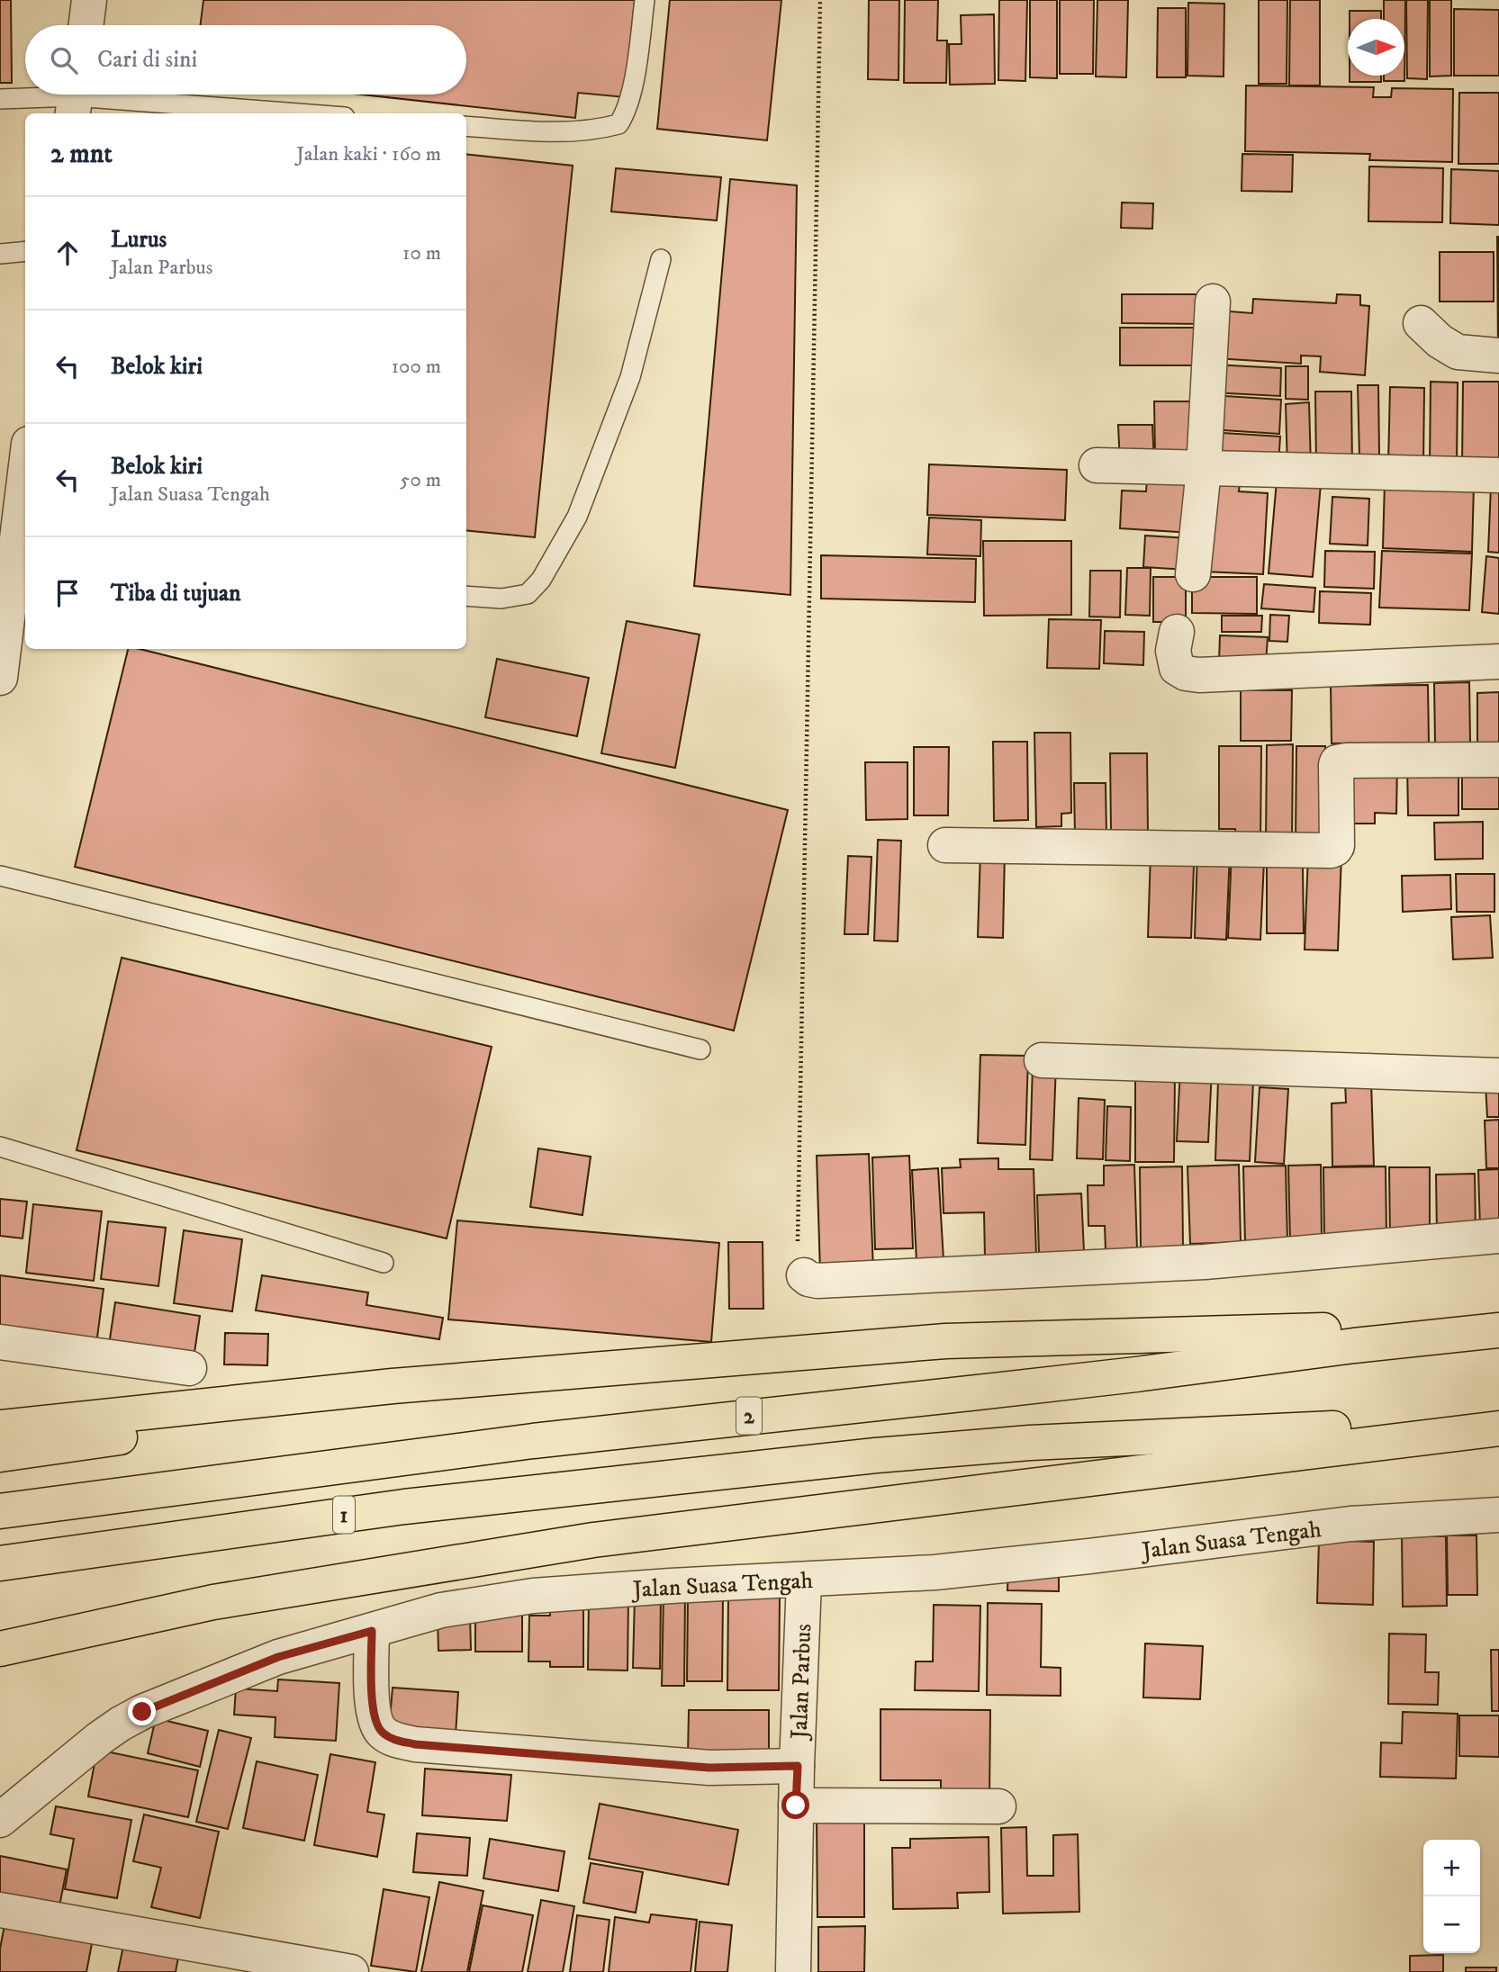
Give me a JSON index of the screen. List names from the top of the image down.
{
  "streets": {
    "highway": ["2", "1"],
    "street": ["Jalan Suasa Tengah", "Jalan Parbus"]
  },
  "crossings": [
    ["2", "1"],
    ["Jalan Suasa Tengah", "Jalan Parbus"]
  ],
  "north": "right",
  "page": {
    "search": "Cari di sini",
    "heading": ["2 mnt", "Jalan kaki · 160 m"],
    "list": [
      ["Lurus", "Jalan Parbus", "10 m"],
      ["Belok kiri", "100 m"],
      ["Belok kiri", "Jalan Suasa Tengah", "50 m"],
      "Tiba di tujuan"
    ],
    "map_buttons": ["+", "−"]
  }
}
